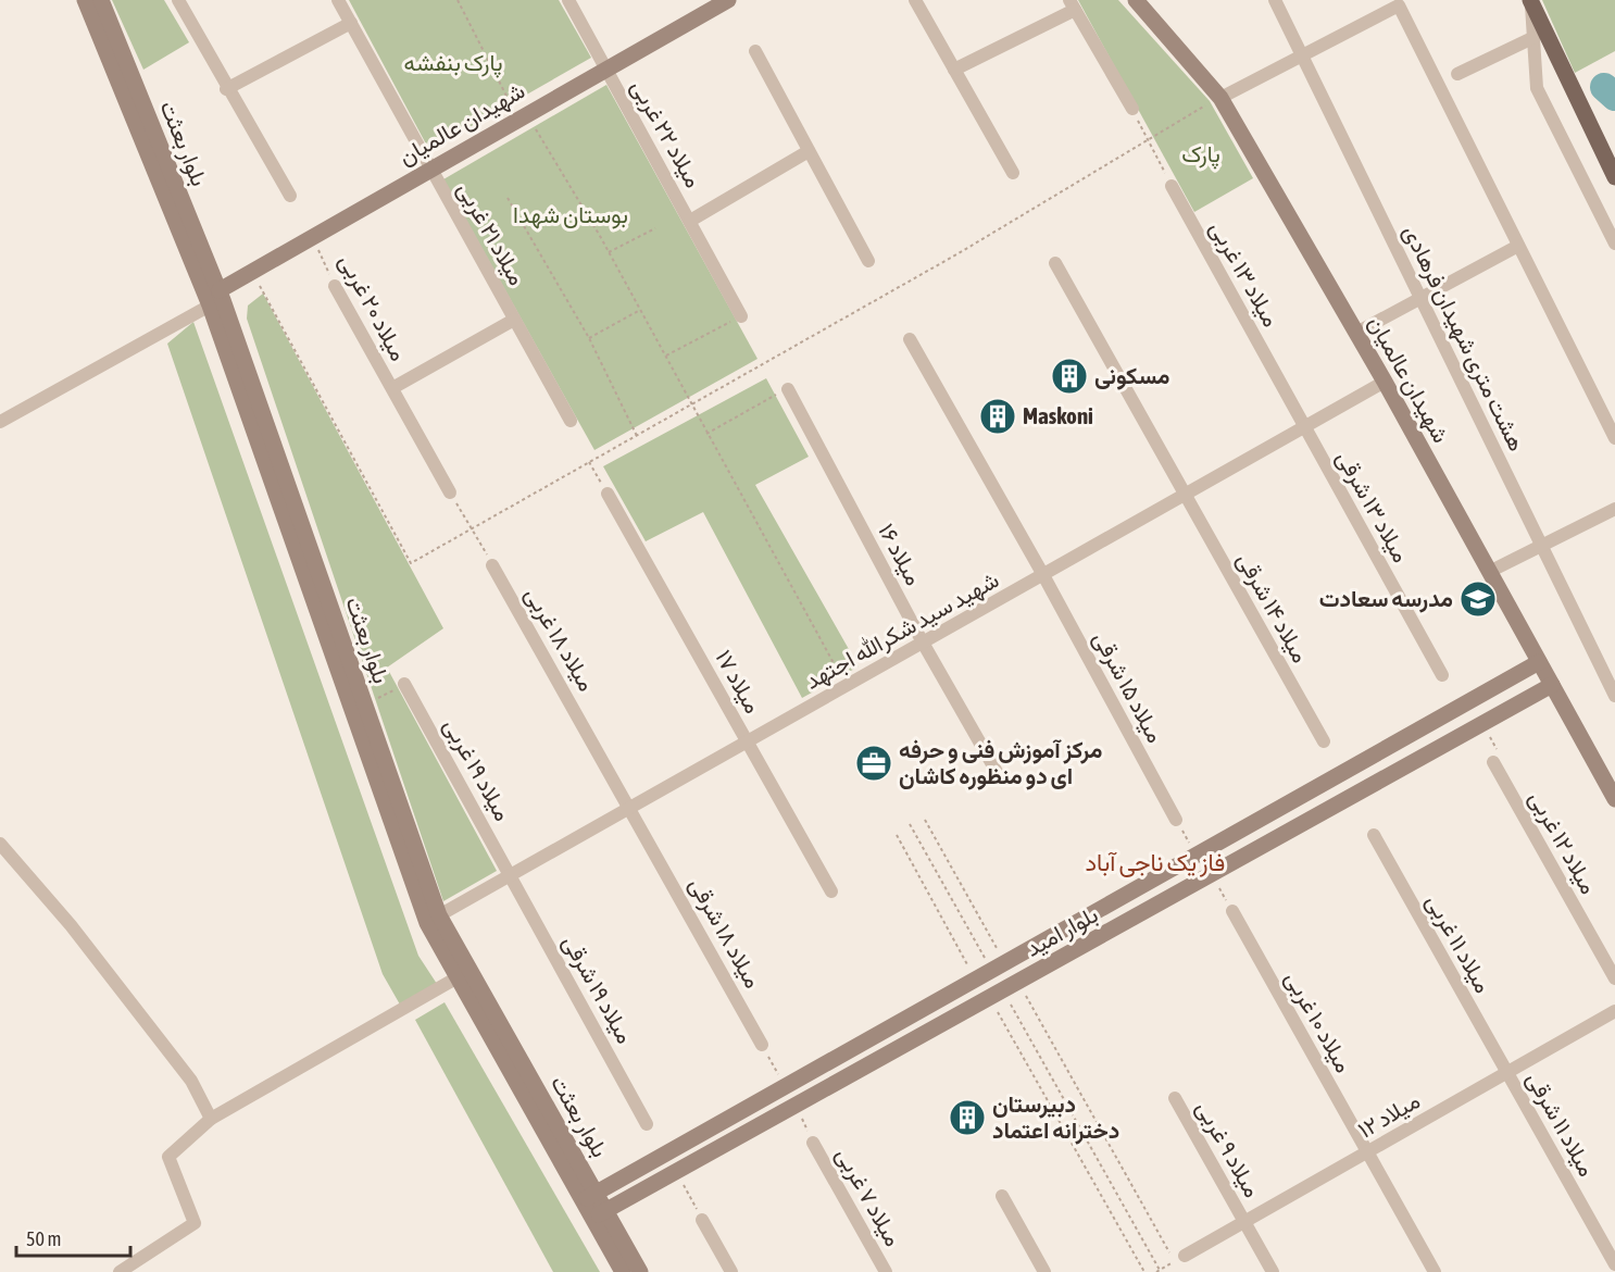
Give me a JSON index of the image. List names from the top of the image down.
{
  "streets": {
    "street": [
      "شهیدان عالمیان",
      "میلاد ۲۲ غربی",
      "بلوار بعثت",
      "میلاد ۲۱ غربی",
      "میلاد ۱۳ غربی",
      "میلاد ۲۰ غربی",
      "هشت متری شهیدان فرهادی",
      "میلاد ۱۳ شرقی",
      "میلاد ۱۶",
      "میلاد ۱۴ شرقی",
      "شهید سید شکرالله اجتهد",
      "میلاد ۱۸ غربی",
      "میلاد ۱۷",
      "میلاد ۱۵ شرقی",
      "میلاد ۱۹ غربی",
      "میلاد ۱۲ غربی",
      "بلوار امید",
      "میلاد ۱۸ شرقی",
      "میلاد ۱۱ غربی",
      "میلاد ۱۹ شرقی",
      "میلاد ۱۰ غربی",
      "میلاد ۱۲",
      "میلاد ۱۱ شرقی",
      "میلاد ۹ غربی",
      "میلاد ۷ غربی"
    ]
  },
  "crossings": [
    ["شهیدان عالمیان", "میلاد ۲۲ غربی"],
    ["شهیدان عالمیان", "بلوار بعثت"],
    ["شهیدان عالمیان", "میلاد ۲۱ غربی"],
    ["شهیدان عالمیان", "شهید سید شکرالله اجتهد"],
    ["شهیدان عالمیان", "بلوار امید"],
    ["بلوار بعثت", "شهید سید شکرالله اجتهد"],
    ["بلوار بعثت", "بلوار امید"],
    ["میلاد ۱۳ غربی", "میلاد ۱۳ شرقی"],
    ["میلاد ۱۳ غربی", "شهید سید شکرالله اجتهد"],
    ["میلاد ۱۳ شرقی", "شهید سید شکرالله اجتهد"],
    ["میلاد ۱۶", "شهید سید شکرالله اجتهد"],
    ["میلاد ۱۴ شرقی", "شهید سید شکرالله اجتهد"],
    ["شهید سید شکرالله اجتهد", "میلاد ۱۸ غربی"],
    ["شهید سید شکرالله اجتهد", "میلاد ۱۷"],
    ["شهید سید شکرالله اجتهد", "میلاد ۱۵ شرقی"],
    ["شهید سید شکرالله اجتهد", "میلاد ۱۹ غربی"],
    ["شهید سید شکرالله اجتهد", "میلاد ۱۸ شرقی"],
    ["شهید سید شکرالله اجتهد", "میلاد ۱۹ شرقی"],
    ["میلاد ۱۸ غربی", "میلاد ۱۸ شرقی"],
    ["میلاد ۱۹ غربی", "میلاد ۱۹ شرقی"],
    ["میلاد ۱۱ غربی", "میلاد ۱۲"],
    ["میلاد ۱۱ غربی", "میلاد ۱۱ شرقی"],
    ["میلاد ۱۰ غربی", "میلاد ۱۲"],
    ["میلاد ۱۲", "میلاد ۱۱ شرقی"],
    ["میلاد ۱۲", "میلاد ۹ غربی"]
  ],
  "districts": ["فاز یک ناجی آباد"],
  "parks": ["پارک بنفشه", "پارک", "بوستان شهدا"],
  "places": {
    "building": ["مسکونی", "Maskoni", "دبیرستان دخترانه اعتماد"],
    "school or university": ["مدرسه سعادت"],
    "office": ["مرکز آموزش فنی و حرفه ای دو منظوره کاشان"]
  },
  "scale_bar": "50 m"
}
